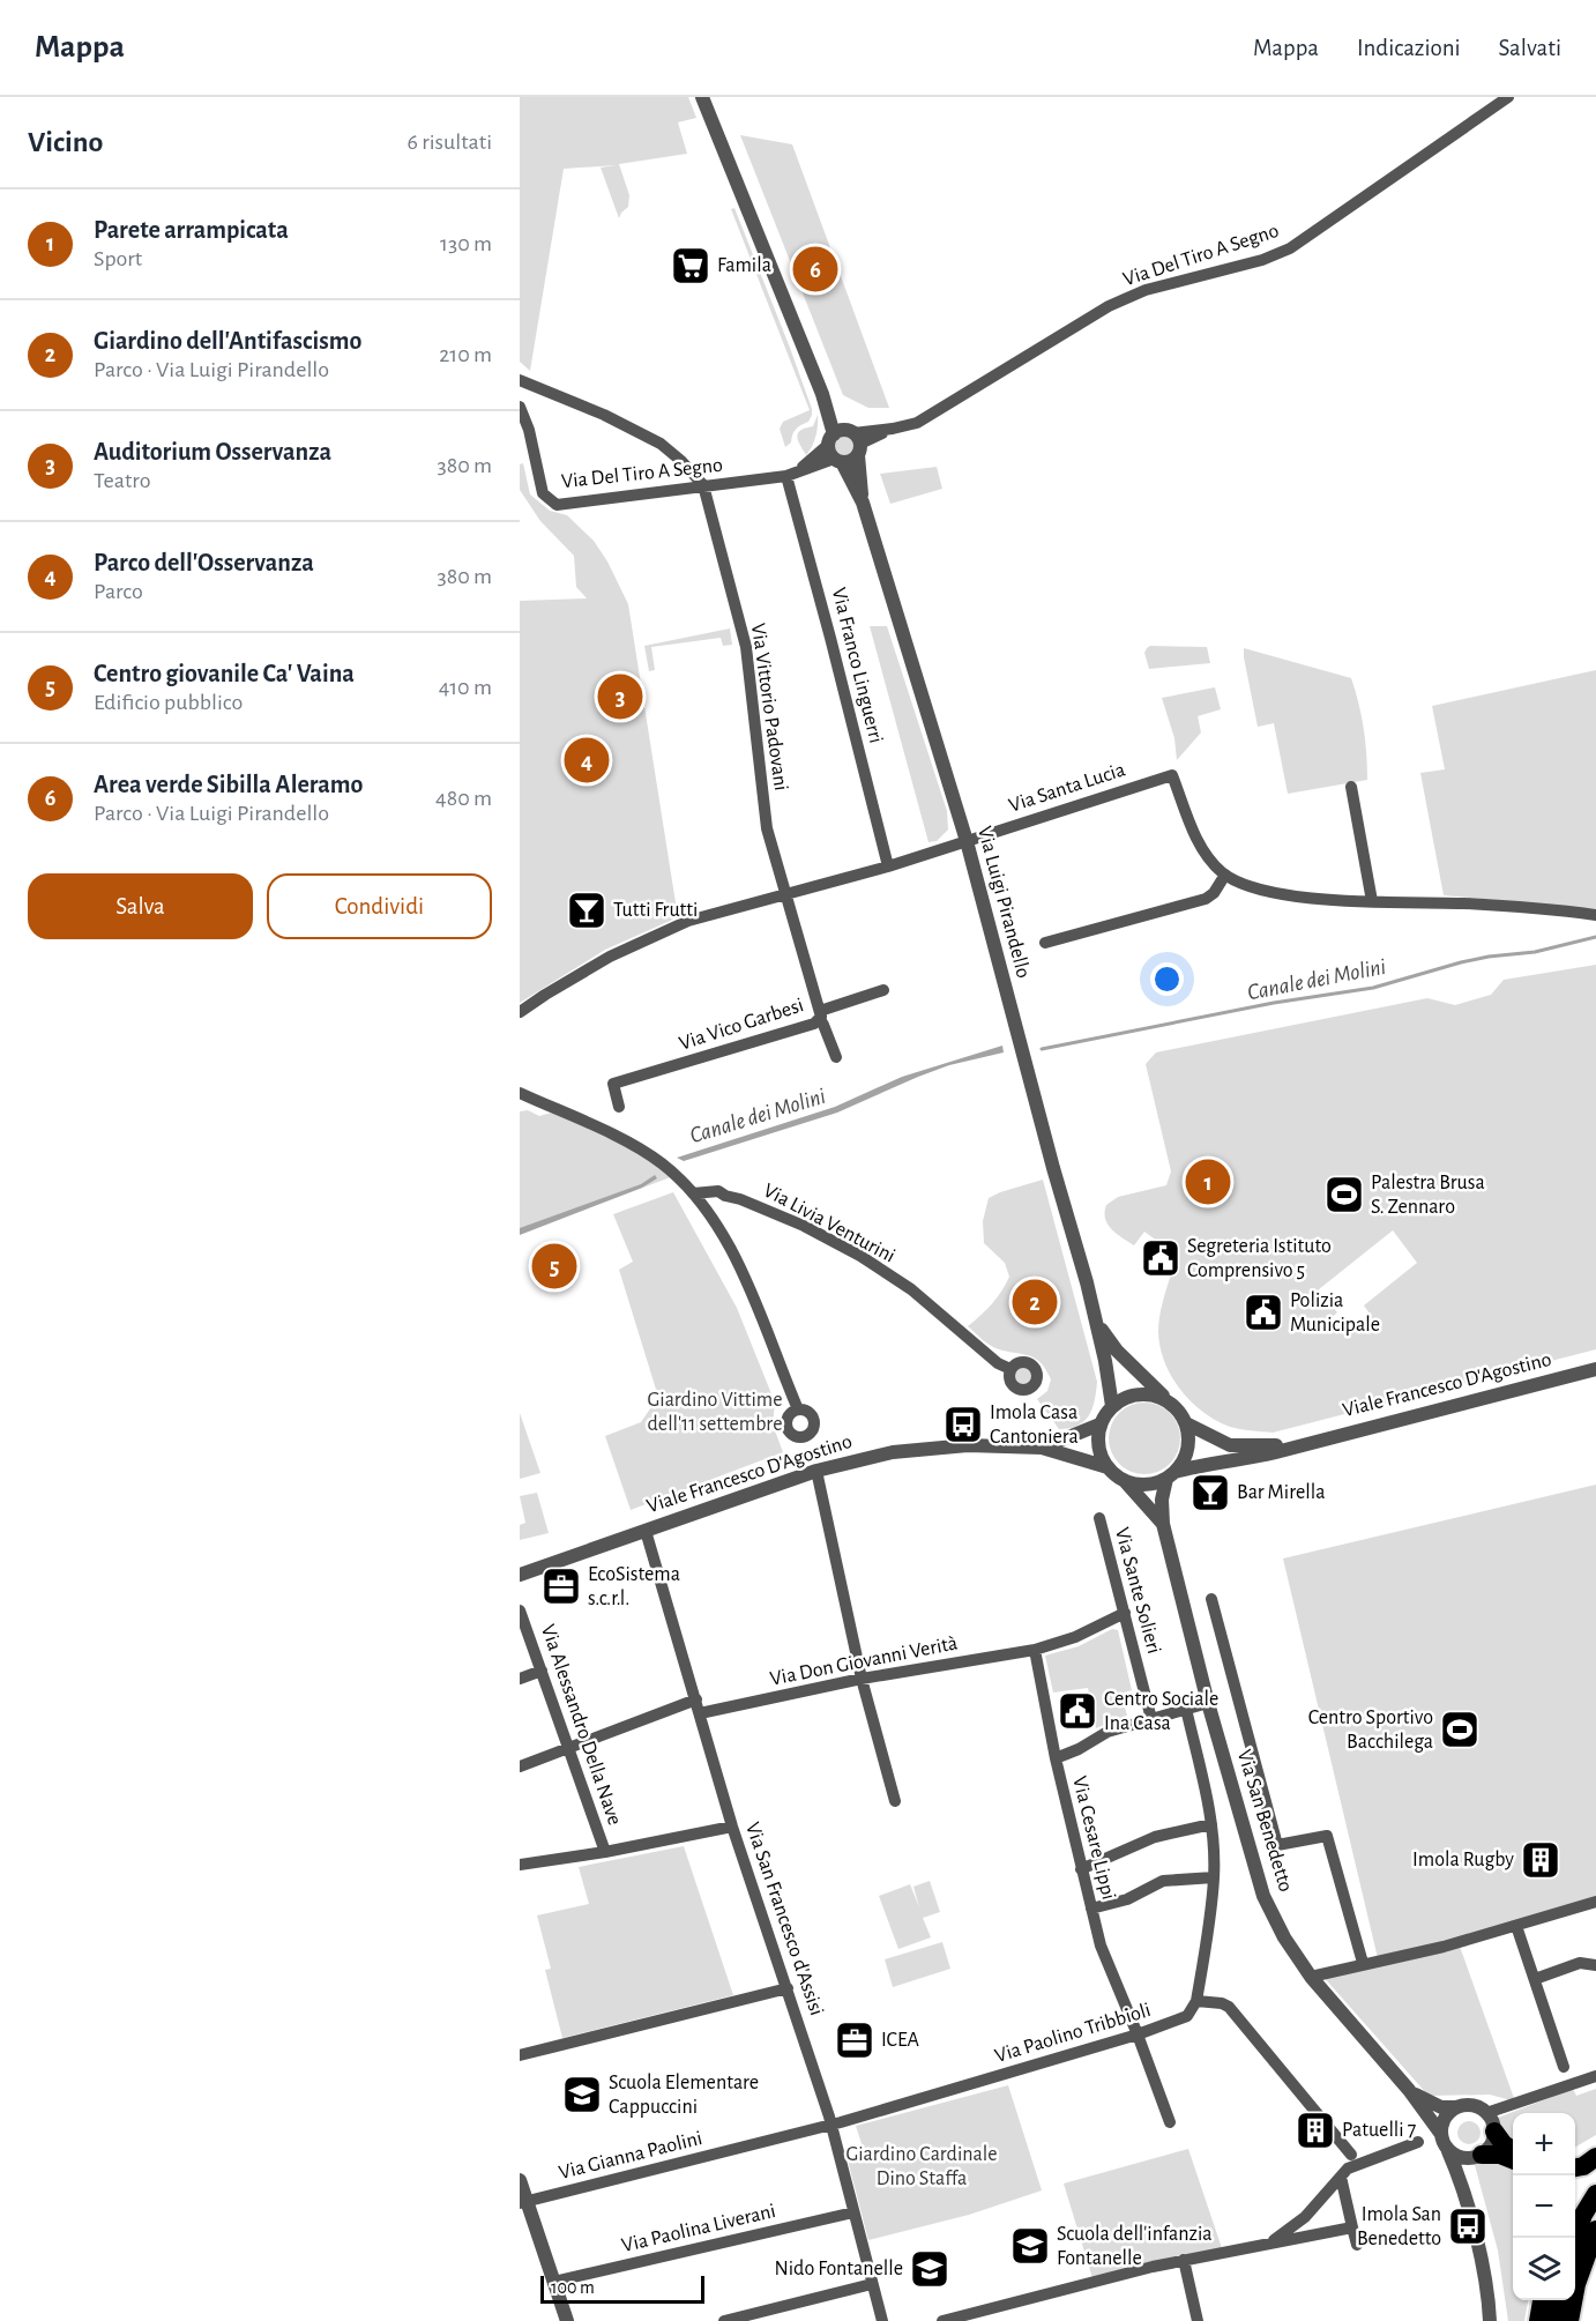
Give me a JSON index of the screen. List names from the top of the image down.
{
  "streets": {
    "street": [
      "Via Del Tiro A Segno",
      "Via Franco Linguerri",
      "Via Vittorio Padovani",
      "Via Santa Lucia",
      "Via Luigi Pirandello",
      "Via Vico Garbesi",
      "Via Livia Venturini",
      "Viale Francesco D'Agostino",
      "Via Sante Solieri",
      "Via Don Giovanni Verità",
      "Via Alessandro Della Nave",
      "Via San Benedetto",
      "Via Cesare Lippi",
      "Via San Francesco d'Assisi",
      "Via Paolino Tribbioli",
      "Via Gianna Paolini",
      "Via Paolina Liverani"
    ]
  },
  "crossings": [
    ["Via Del Tiro A Segno", "Via Franco Linguerri"],
    ["Via Del Tiro A Segno", "Via Vittorio Padovani"],
    ["Via Del Tiro A Segno", "Via Luigi Pirandello"],
    ["Via Franco Linguerri", "Via Santa Lucia"],
    ["Via Vittorio Padovani", "Via Santa Lucia"],
    ["Via Vittorio Padovani", "Via Vico Garbesi"],
    ["Via Santa Lucia", "Via Luigi Pirandello"],
    ["Via Santa Lucia", "Via Vico Garbesi"],
    ["Via Luigi Pirandello", "Viale Francesco D'Agostino"],
    ["Via Luigi Pirandello", "Via San Benedetto"],
    ["Viale Francesco D'Agostino", "Via San Benedetto"],
    ["Viale Francesco D'Agostino", "Via San Francesco d'Assisi"],
    ["Via Don Giovanni Verità", "Via Cesare Lippi"],
    ["Via Don Giovanni Verità", "Via San Francesco d'Assisi"],
    ["Via Cesare Lippi", "Via Paolino Tribbioli"],
    ["Via San Francesco d'Assisi", "Via Paolino Tribbioli"],
    ["Via San Francesco d'Assisi", "Via Gianna Paolini"],
    ["Via San Francesco d'Assisi", "Via Paolina Liverani"],
    ["Via Paolino Tribbioli", "Via Gianna Paolini"]
  ],
  "water": ["Canale dei Molini"],
  "parks": ["Giardino Vittime dell'11 settembre", "Giardino Cardinale Dino Staffa"],
  "places": {
    "supermarket": ["Famila"],
    "bar": ["Tutti Frutti", "Bar Mirella"],
    "sports": ["Palestra Brusa S. Zennaro", "Centro Sportivo Bacchilega"],
    "public building": ["Segreteria Istituto Comprensivo 5", "Polizia Municipale", "Centro Sociale Ina Casa"],
    "bus stop": ["Imola Casa Cantoniera", "Imola San Benedetto"],
    "office": ["EcoSistema s.c.r.l.", "ICEA"],
    "building": ["Imola Rugby", "Patuelli 7"],
    "school or university": ["Scuola Elementare Cappuccini", "Scuola dell'infanzia Fontanelle", "Nido Fontanelle"]
  },
  "scale_bar": "100 m",
  "page": {
    "header": "Mappa",
    "nav": ["Mappa", "Indicazioni", "Salvati"],
    "heading": ["Vicino", "6 risultati"],
    "list": [
      {
        "mark": "1",
        "name": "Parete arrampicata",
        "note": "Sport",
        "value": "130 m"
      },
      {
        "mark": "2",
        "name": "Giardino dell'Antifascismo",
        "note": "Parco · Via Luigi Pirandello",
        "value": "210 m"
      },
      {
        "mark": "3",
        "name": "Auditorium Osservanza",
        "note": "Teatro",
        "value": "380 m"
      },
      {
        "mark": "4",
        "name": "Parco dell'Osservanza",
        "note": "Parco",
        "value": "380 m"
      },
      {
        "mark": "5",
        "name": "Centro giovanile Ca' Vaina",
        "note": "Edificio pubblico",
        "value": "410 m"
      },
      {
        "mark": "6",
        "name": "Area verde Sibilla Aleramo",
        "note": "Parco · Via Luigi Pirandello",
        "value": "480 m"
      }
    ],
    "pins": [
      "6",
      "3",
      "4",
      "1",
      "5",
      "2"
    ],
    "buttons": ["Salva", "Condividi"],
    "map_buttons": ["+", "−"],
    "scale": "100 m"
  }
}
